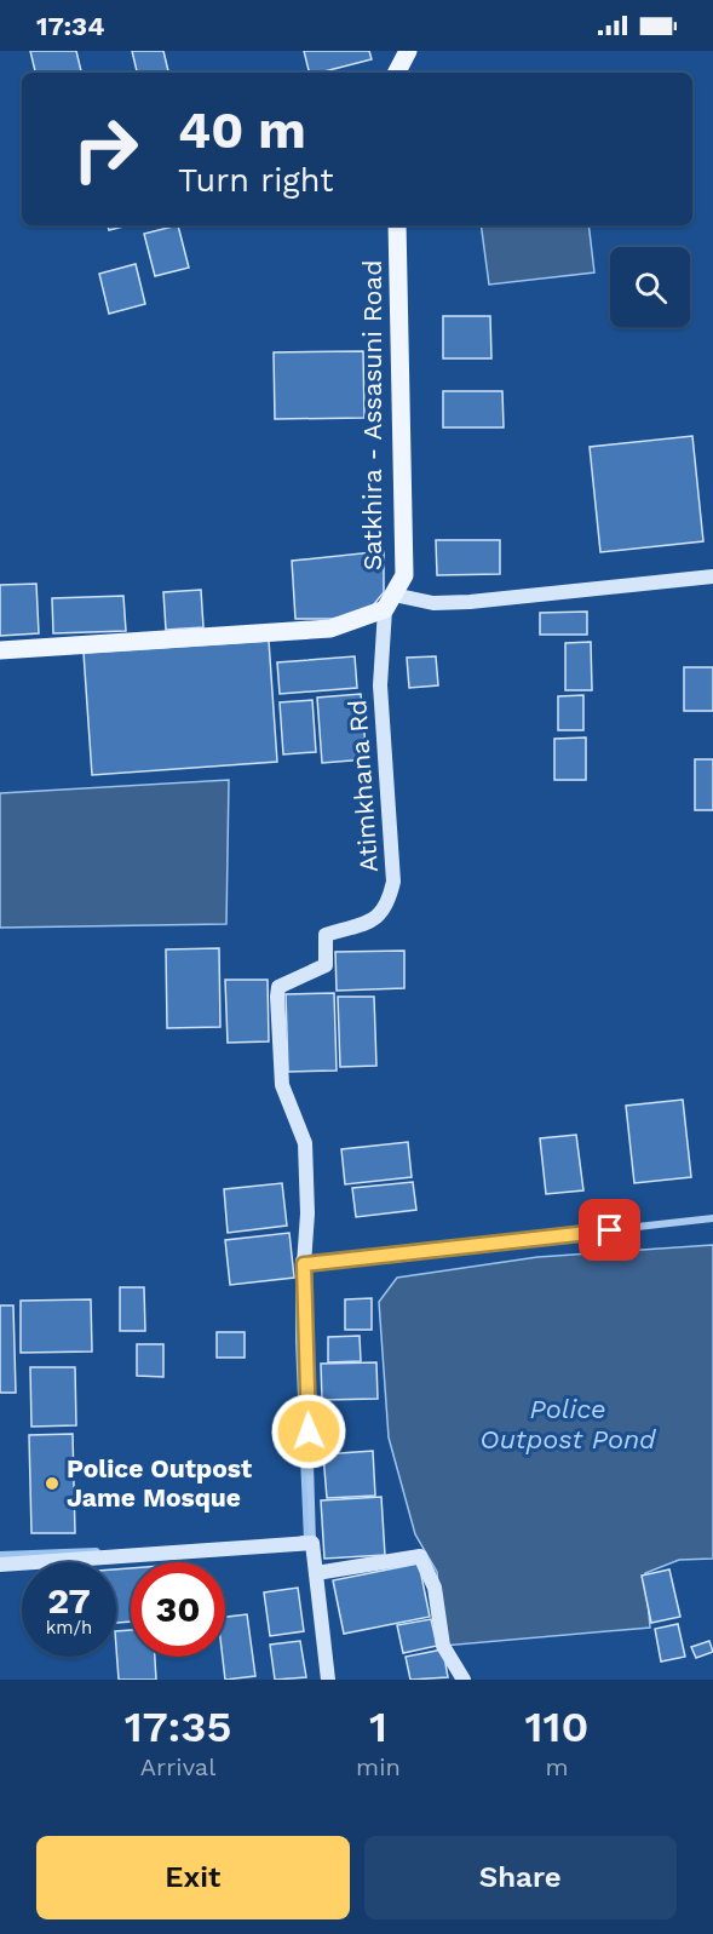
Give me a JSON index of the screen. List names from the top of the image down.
{
  "streets": {
    "main road": ["Satkhira - Assasuni Road"],
    "street": ["Atimkhana Rd"]
  },
  "crossings": [
    ["Satkhira - Assasuni Road", "Atimkhana Rd"]
  ],
  "water": ["Police Outpost Pond"],
  "places": ["Police Outpost Jame Mosque"],
  "page": {
    "status": "17:34",
    "turn": ["40 m", "Turn right"],
    "speed": "27 km/h",
    "limit": "30",
    "eta": [
      "17:35",
      "Arrival",
      "1",
      "min",
      "110",
      "m"
    ],
    "buttons": ["Exit", "Share"]
  }
}
